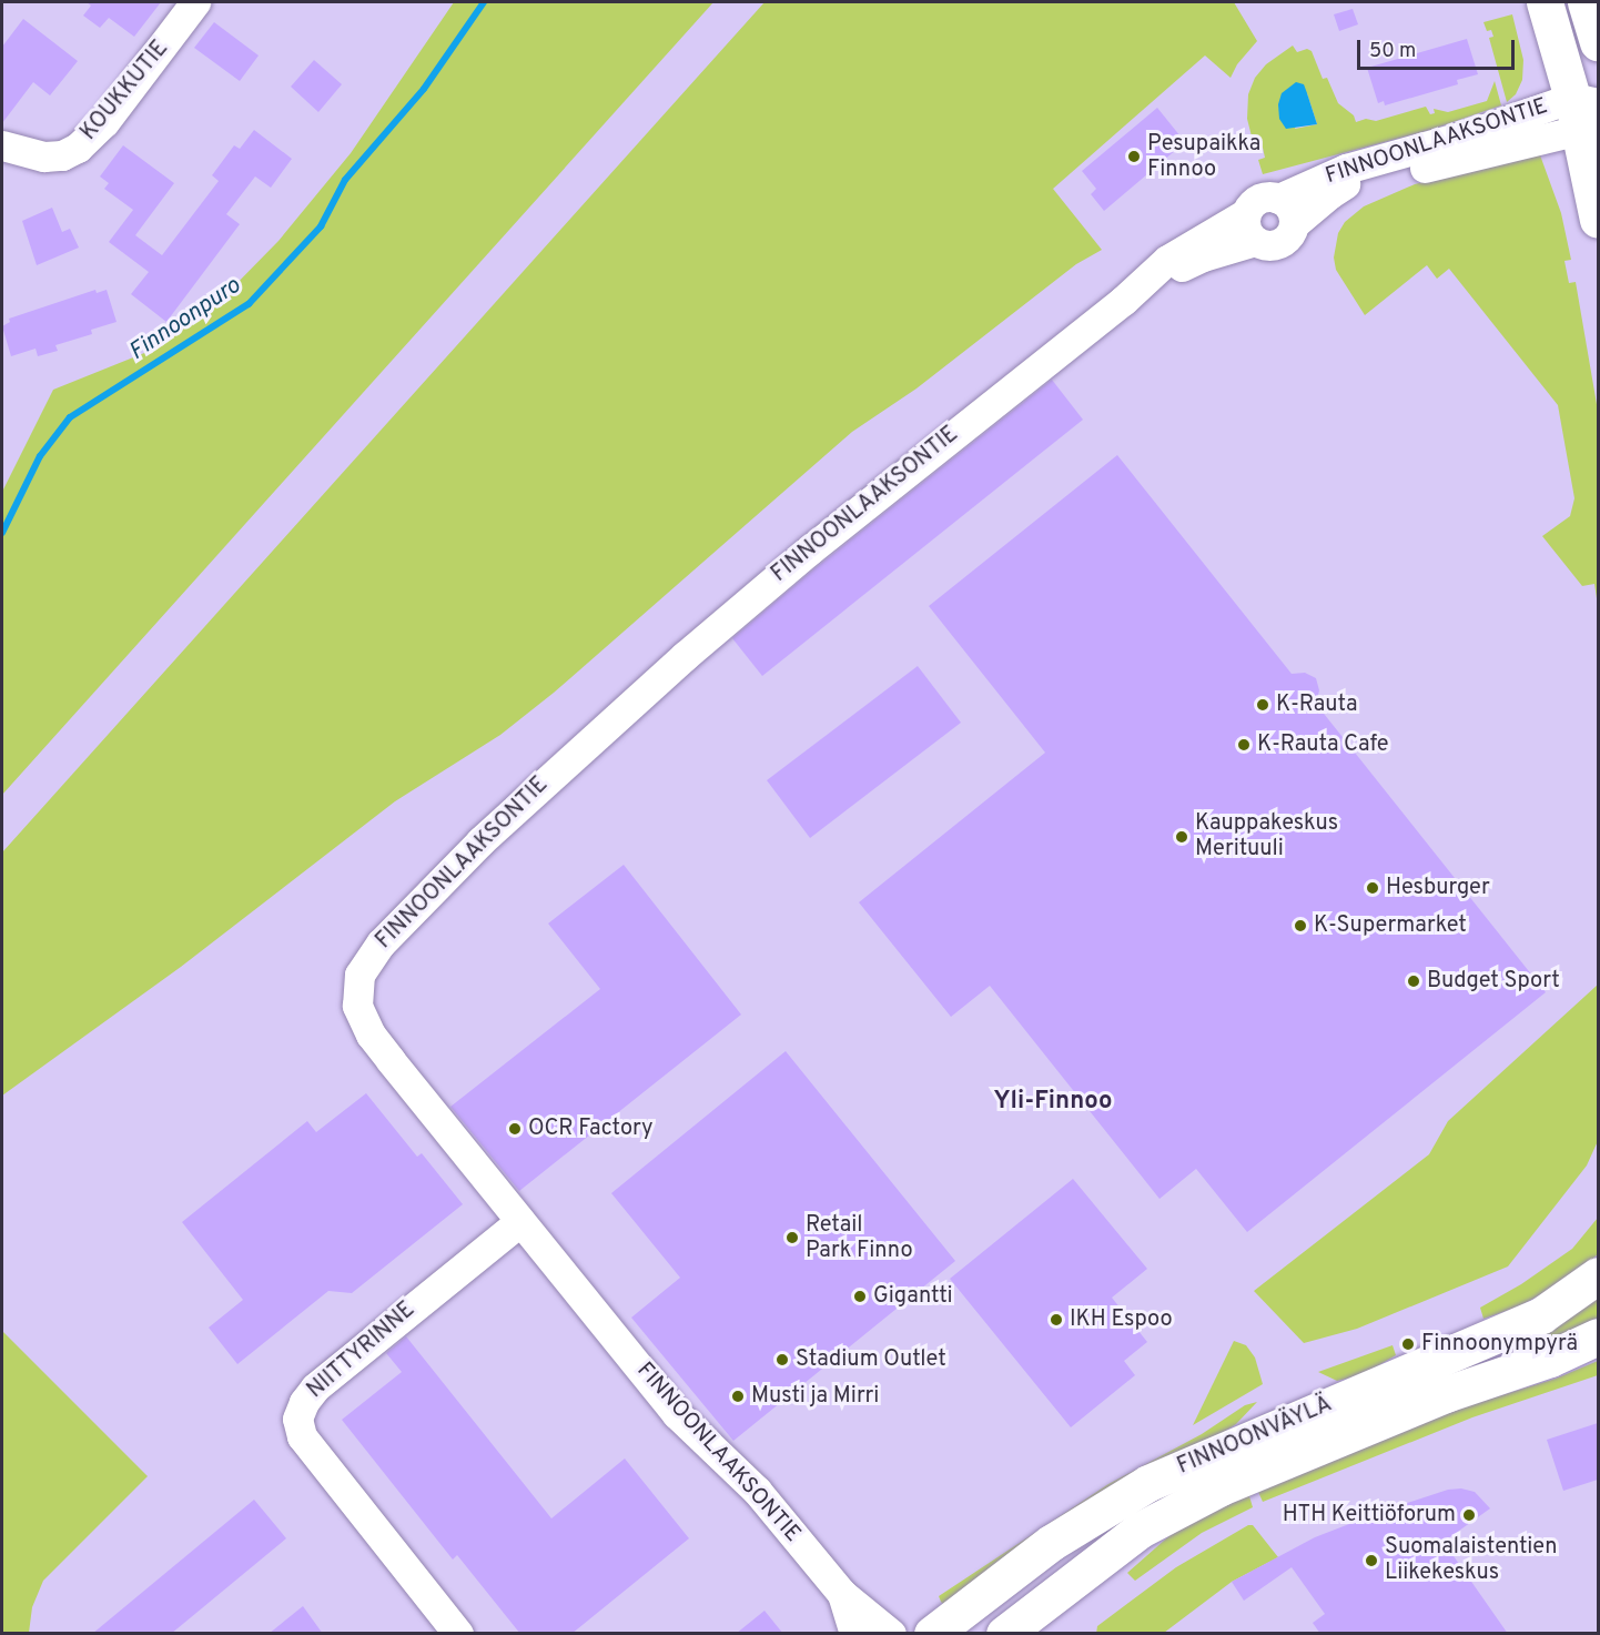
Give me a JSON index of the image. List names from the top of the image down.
{
  "streets": {
    "main road": ["FINNOONVÄYLÄ"],
    "street": ["KOUKKUTIE", "FINNOONLAAKSONTIE", "NIITTYRINNE"]
  },
  "crossings": [
    ["FINNOONLAAKSONTIE", "NIITTYRINNE"]
  ],
  "districts": ["Yli-Finnoo"],
  "water": ["Finnoonpuro"],
  "places": [
    "Pesupaikka Finnoo",
    "K-Rauta",
    "K-Rauta Cafe",
    "Kauppakeskus Merituuli",
    "Hesburger",
    "K-Supermarket",
    "Budget Sport",
    "OCR Factory",
    "Retail Park Finno",
    "Gigantti",
    "IKH Espoo",
    "Finnoonympyrä",
    "Stadium Outlet",
    "Musti ja Mirri",
    "HTH Keittiöforum",
    "Suomalaistentien Liikekeskus"
  ],
  "scale_bar": "50 m"
}
